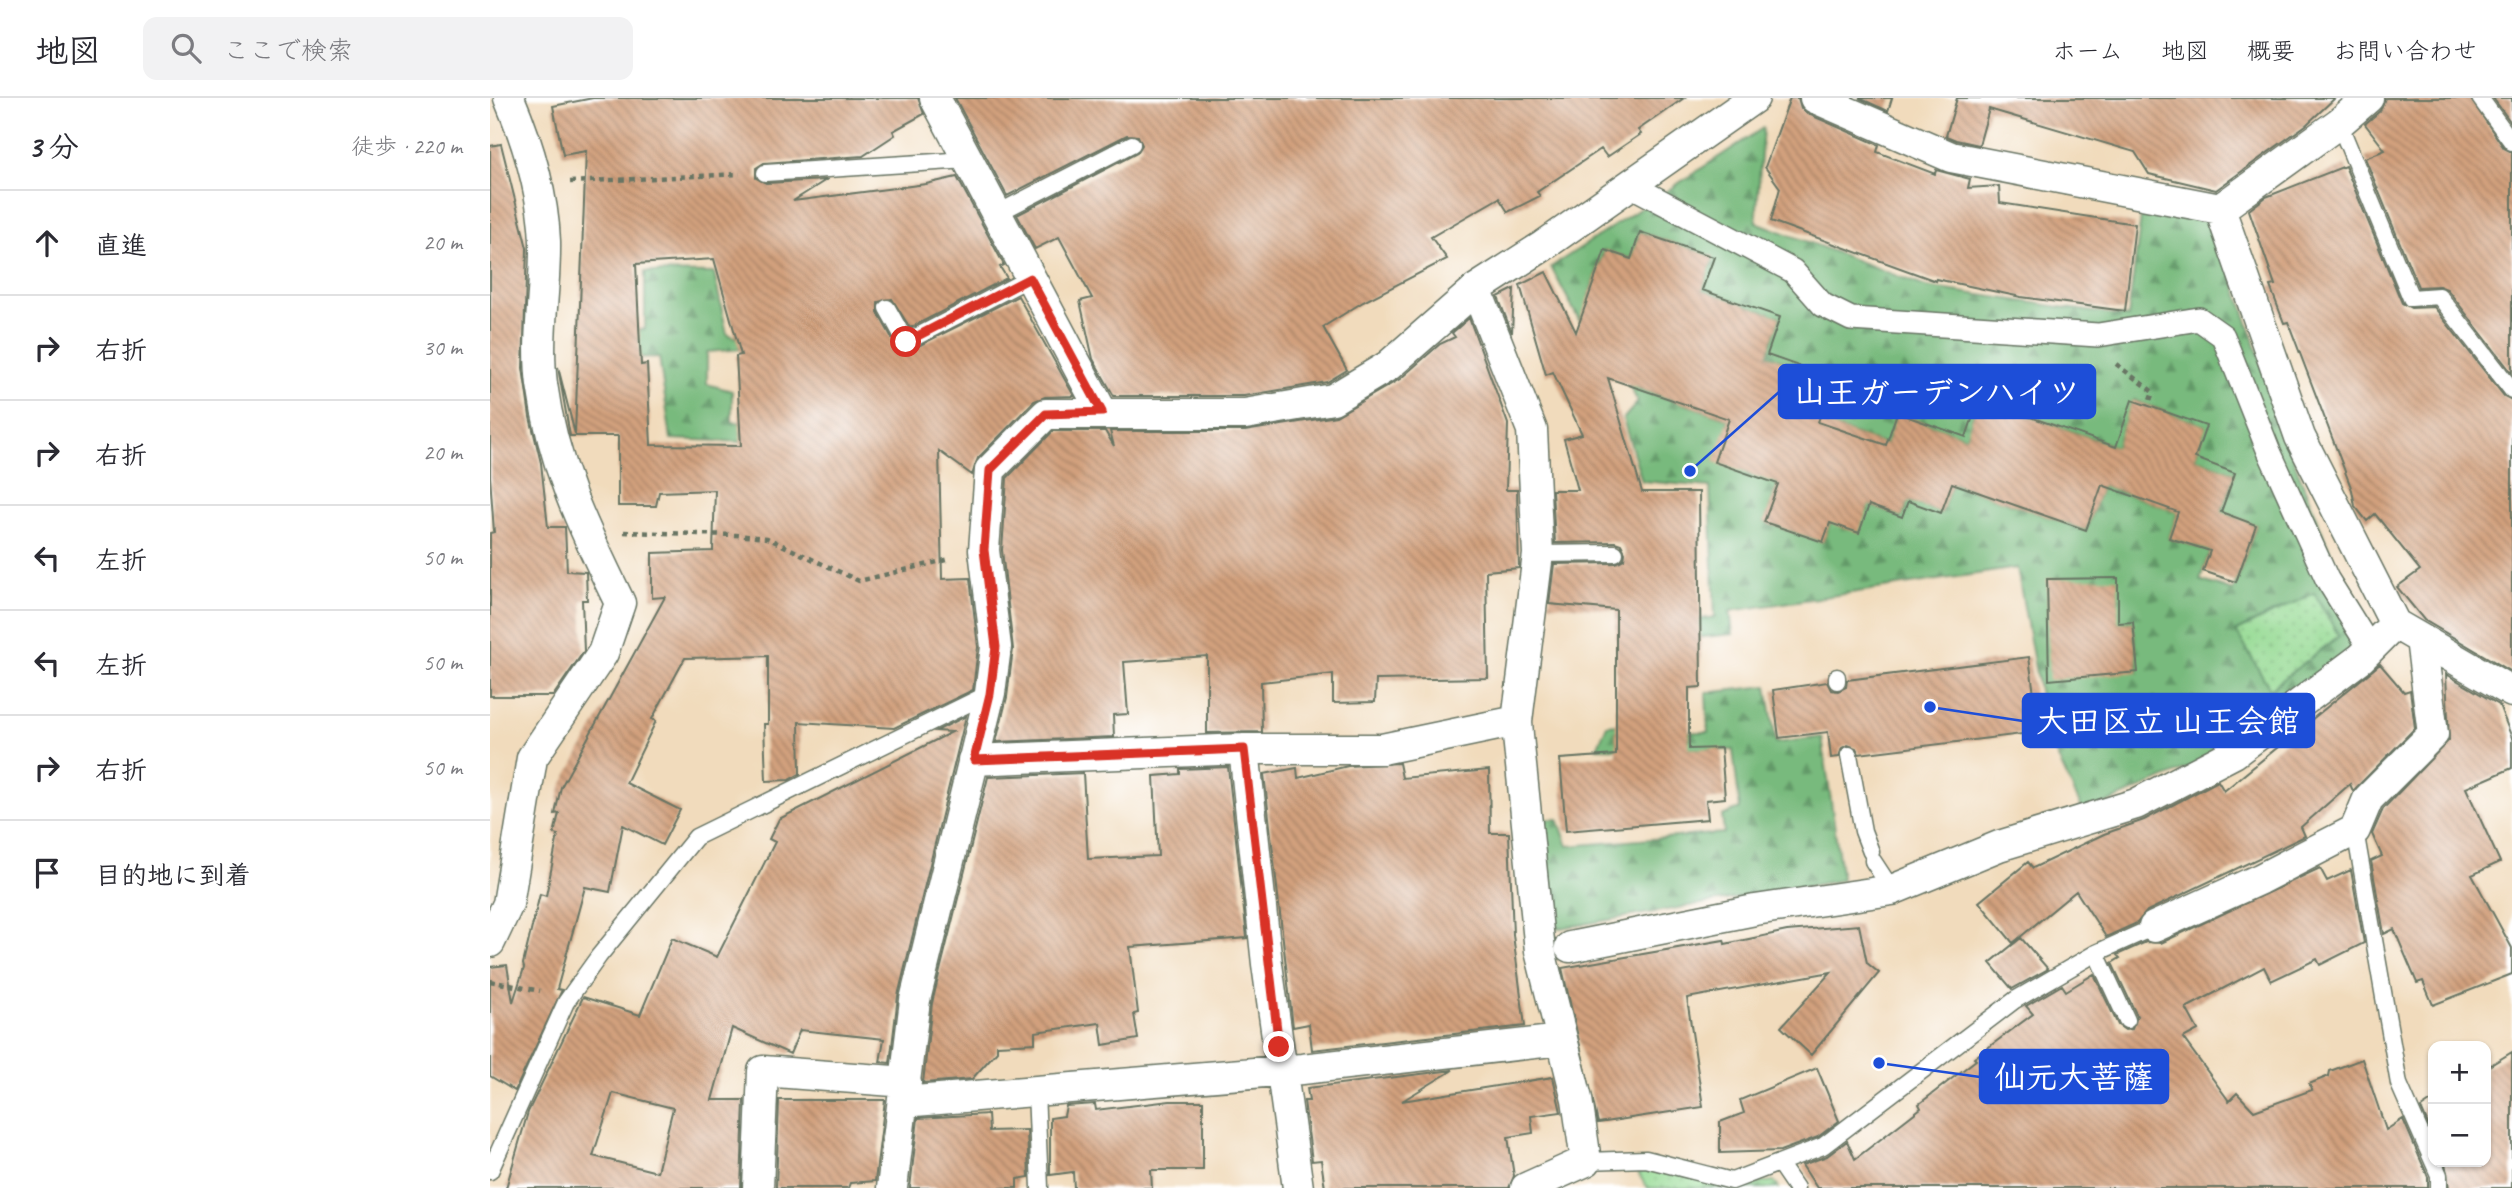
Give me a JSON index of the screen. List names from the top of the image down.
{
  "places": ["山王ガーデンハイツ", "大田区立 山王会館", "仙元大菩薩"],
  "page": {
    "header": "地図",
    "search": "ここで検索",
    "nav": [
      "ホーム",
      "地図",
      "概要",
      "お問い合わせ"
    ],
    "heading": ["3 分", "徒歩 · 220 m"],
    "list": [
      ["直進", "20 m"],
      ["右折", "30 m"],
      ["右折", "20 m"],
      ["左折", "50 m"],
      ["左折", "50 m"],
      ["右折", "50 m"],
      "目的地に到着"
    ],
    "map_buttons": ["+", "−"]
  }
}
